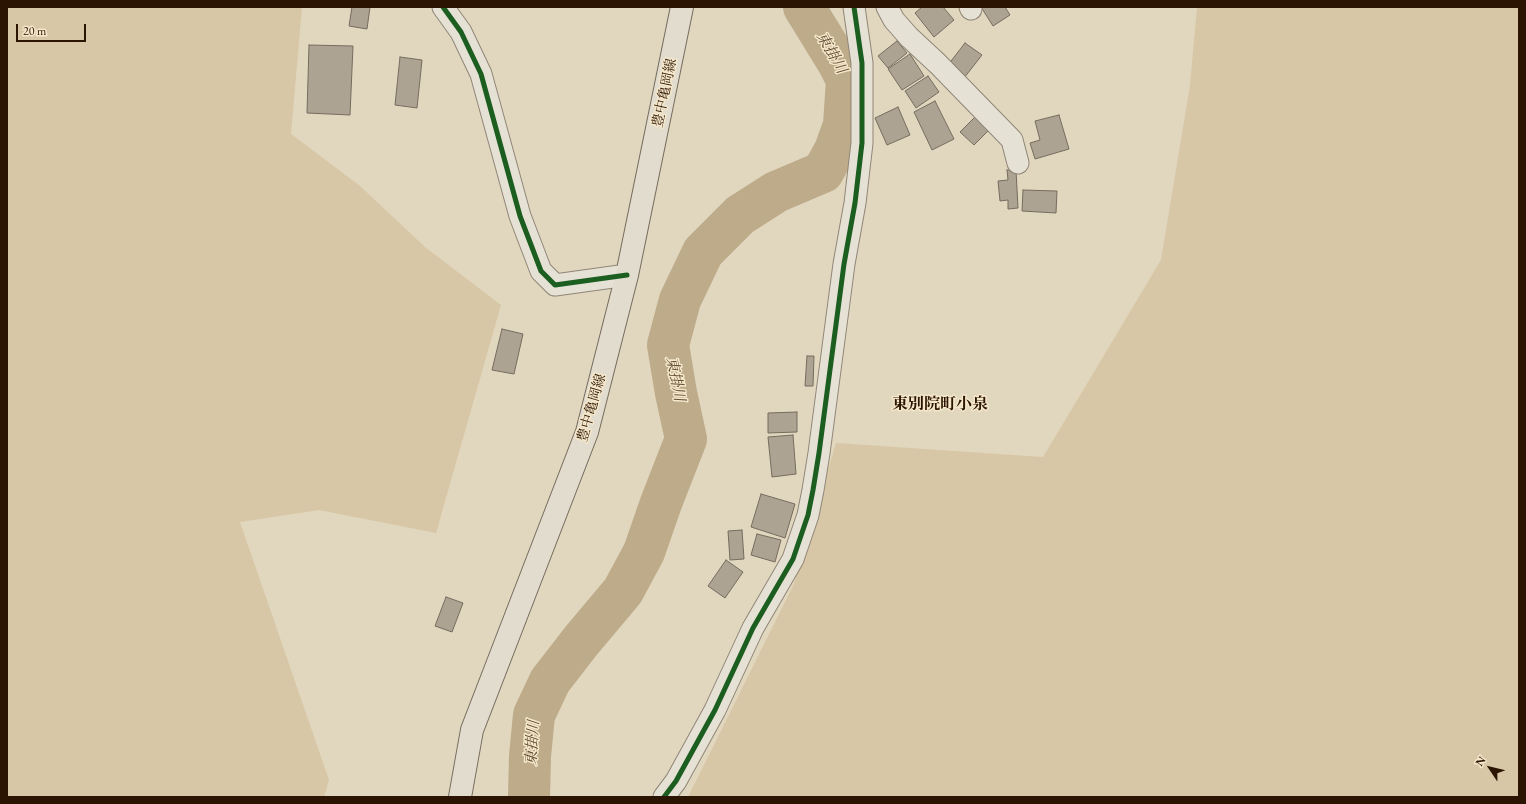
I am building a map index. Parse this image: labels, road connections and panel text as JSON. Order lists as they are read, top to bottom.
{
  "streets": {
    "main road": ["豊中亀岡線"]
  },
  "districts": ["東別院町小泉"],
  "water": ["東掛川"],
  "scale_bar": "20 m",
  "north": "top left"
}
